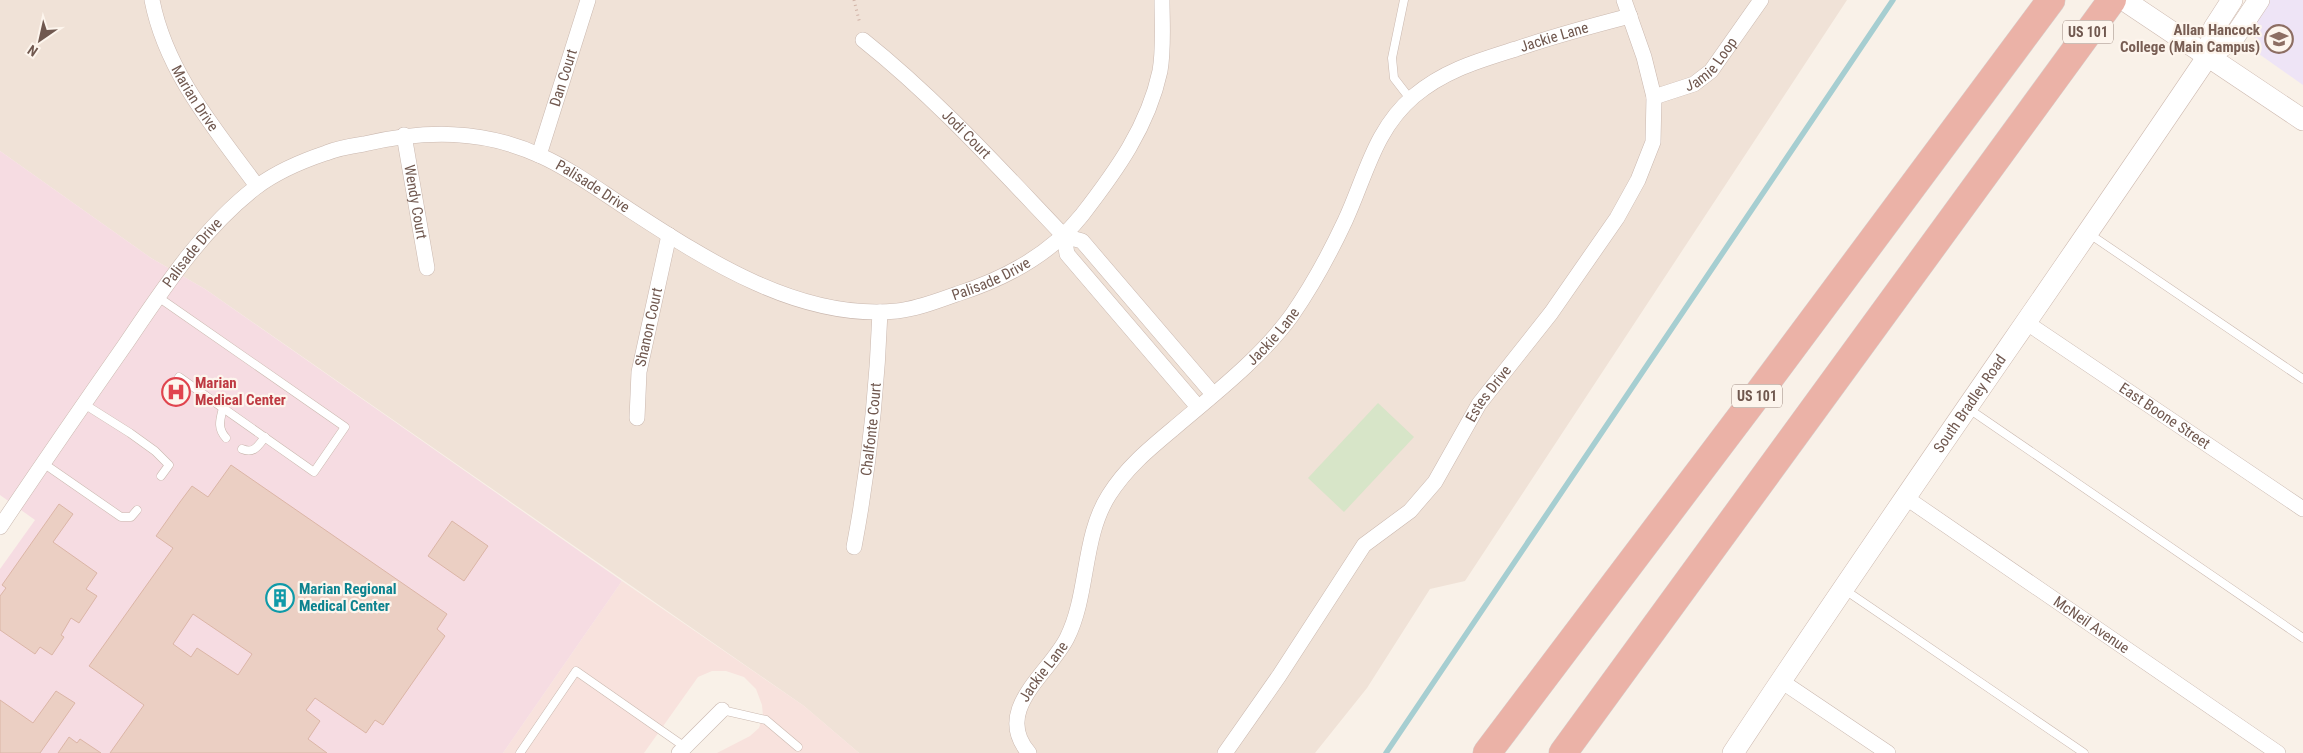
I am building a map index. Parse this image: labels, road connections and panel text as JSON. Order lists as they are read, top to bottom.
{
  "streets": {
    "highway": ["US 101"],
    "street": [
      "Jackie Lane",
      "Jamie Loop",
      "Dan Court",
      "Marian Drive",
      "Jodi Court",
      "Palisade Drive",
      "Wendy Court",
      "Shanon Court",
      "Estes Drive",
      "South Bradley Road",
      "East Boone Street",
      "Chalfonte Court",
      "McNeil Avenue"
    ]
  },
  "crossings": [
    ["Jackie Lane", "Jodi Court"],
    ["Jackie Lane", "Estes Drive"],
    ["Jamie Loop", "Estes Drive"],
    ["Dan Court", "Palisade Drive"],
    ["Marian Drive", "Palisade Drive"],
    ["Jodi Court", "Palisade Drive"],
    ["Palisade Drive", "Wendy Court"],
    ["Palisade Drive", "Shanon Court"],
    ["Palisade Drive", "Chalfonte Court"],
    ["South Bradley Road", "East Boone Street"],
    ["South Bradley Road", "McNeil Avenue"]
  ],
  "places": {
    "school or university": ["Allan Hancock College (Main Campus)"],
    "hospital": ["Marian Medical Center"],
    "building": ["Marian Regional Medical Center"]
  },
  "north": "bottom left"
}
